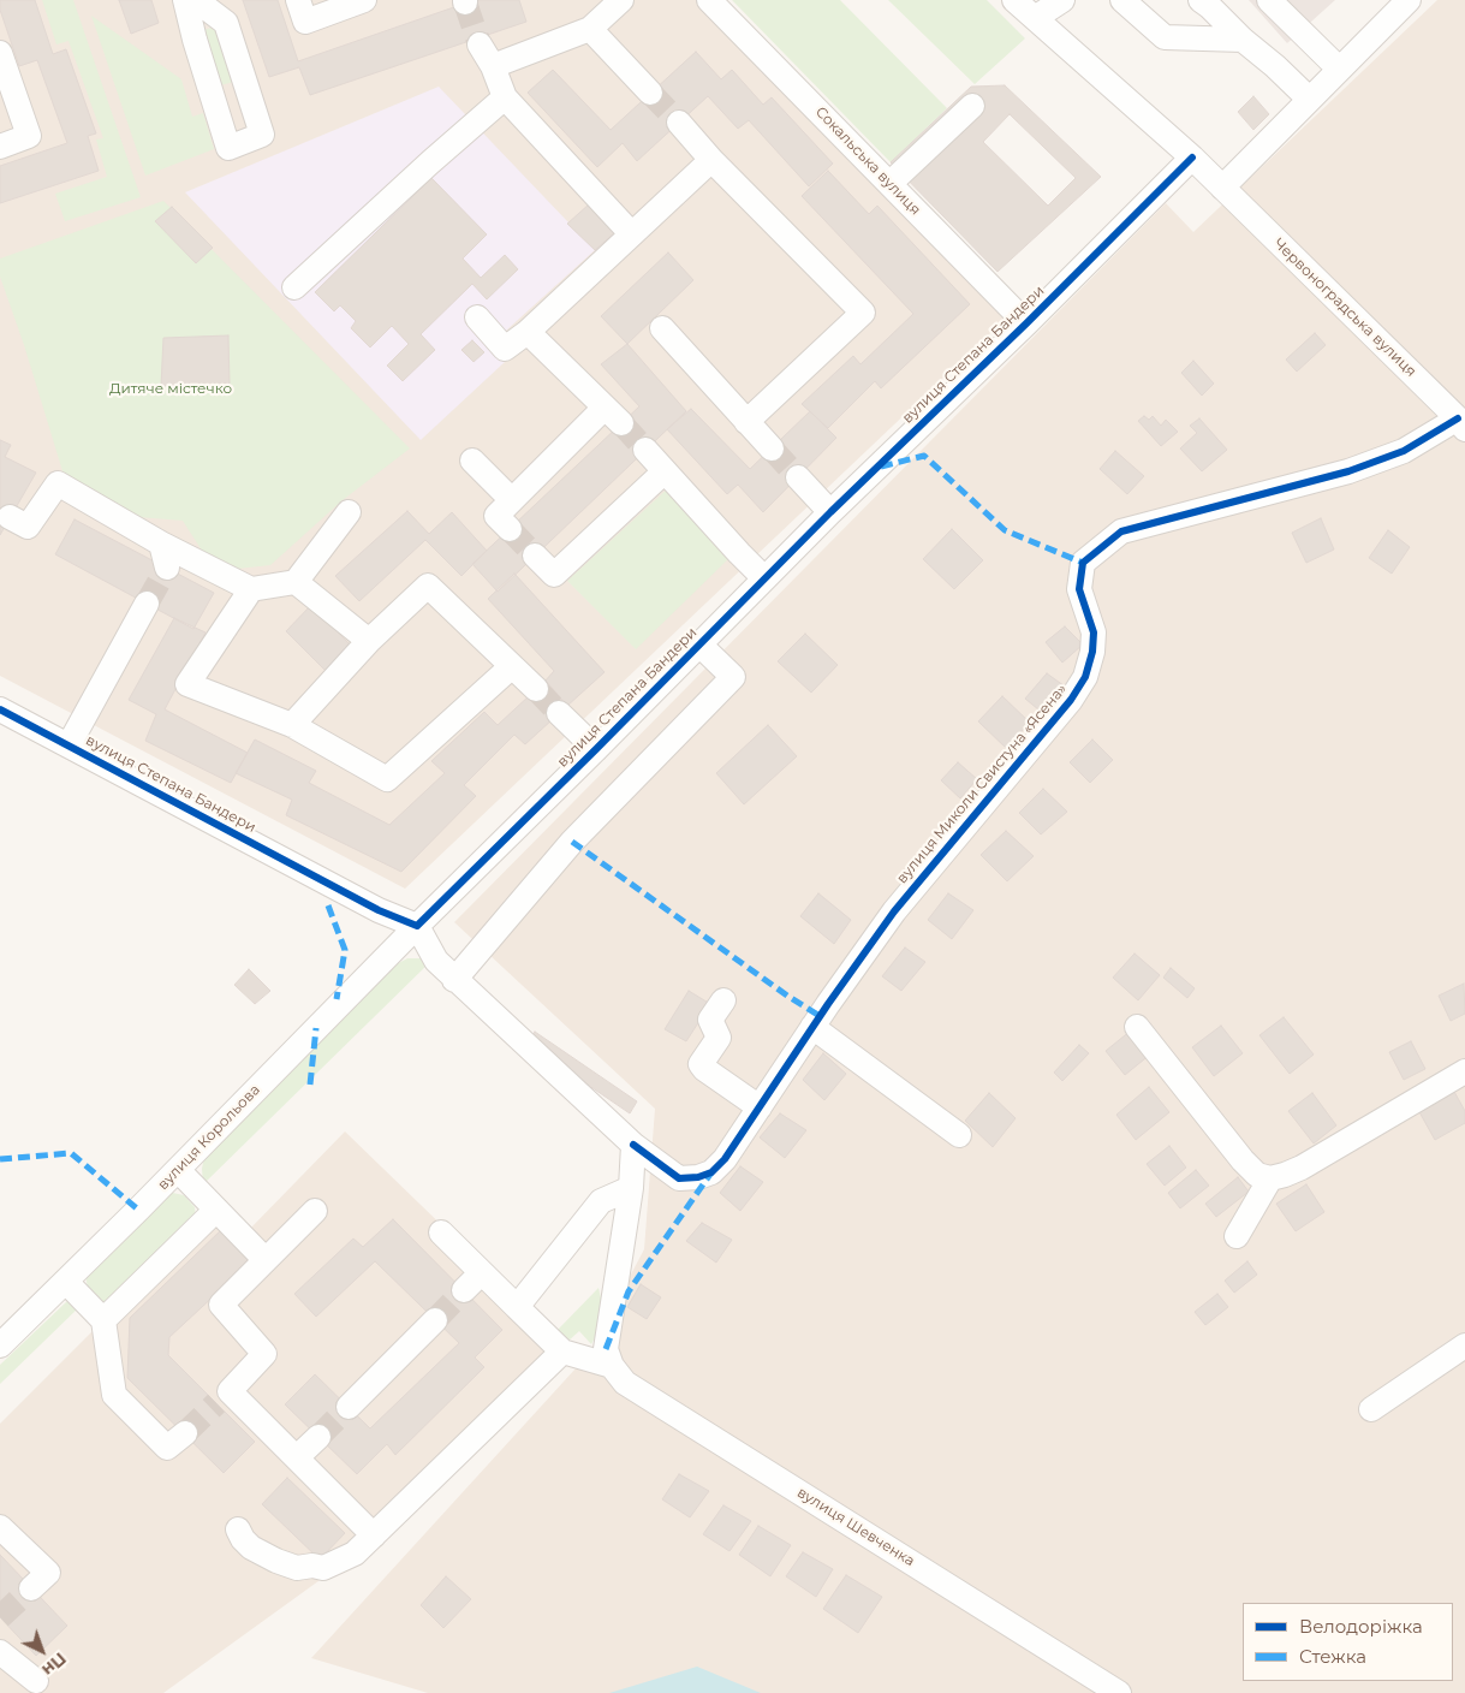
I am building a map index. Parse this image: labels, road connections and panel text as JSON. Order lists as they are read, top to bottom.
{
  "streets": {
    "street": [
      "Сокальська вулиця",
      "Червоноградська вулиця",
      "вулиця Степана Бандери",
      "вулиця Миколи Свистуна «Ясена»",
      "вулиця Корольова",
      "вулиця Шевченка"
    ]
  },
  "crossings": [
    ["Сокальська вулиця", "вулиця Степана Бандери"],
    ["Червоноградська вулиця", "вулиця Степана Бандери"],
    ["Червоноградська вулиця", "вулиця Миколи Свистуна «Ясена»"],
    ["вулиця Степана Бандери", "вулиця Миколи Свистуна «Ясена»"],
    ["вулиця Степана Бандери", "вулиця Корольова"],
    ["вулиця Миколи Свистуна «Ясена»", "вулиця Корольова"]
  ],
  "parks": ["Дитяче містечко"],
  "legend": ["Велодоріжка", "Стежка"],
  "north": "bottom right"
}
